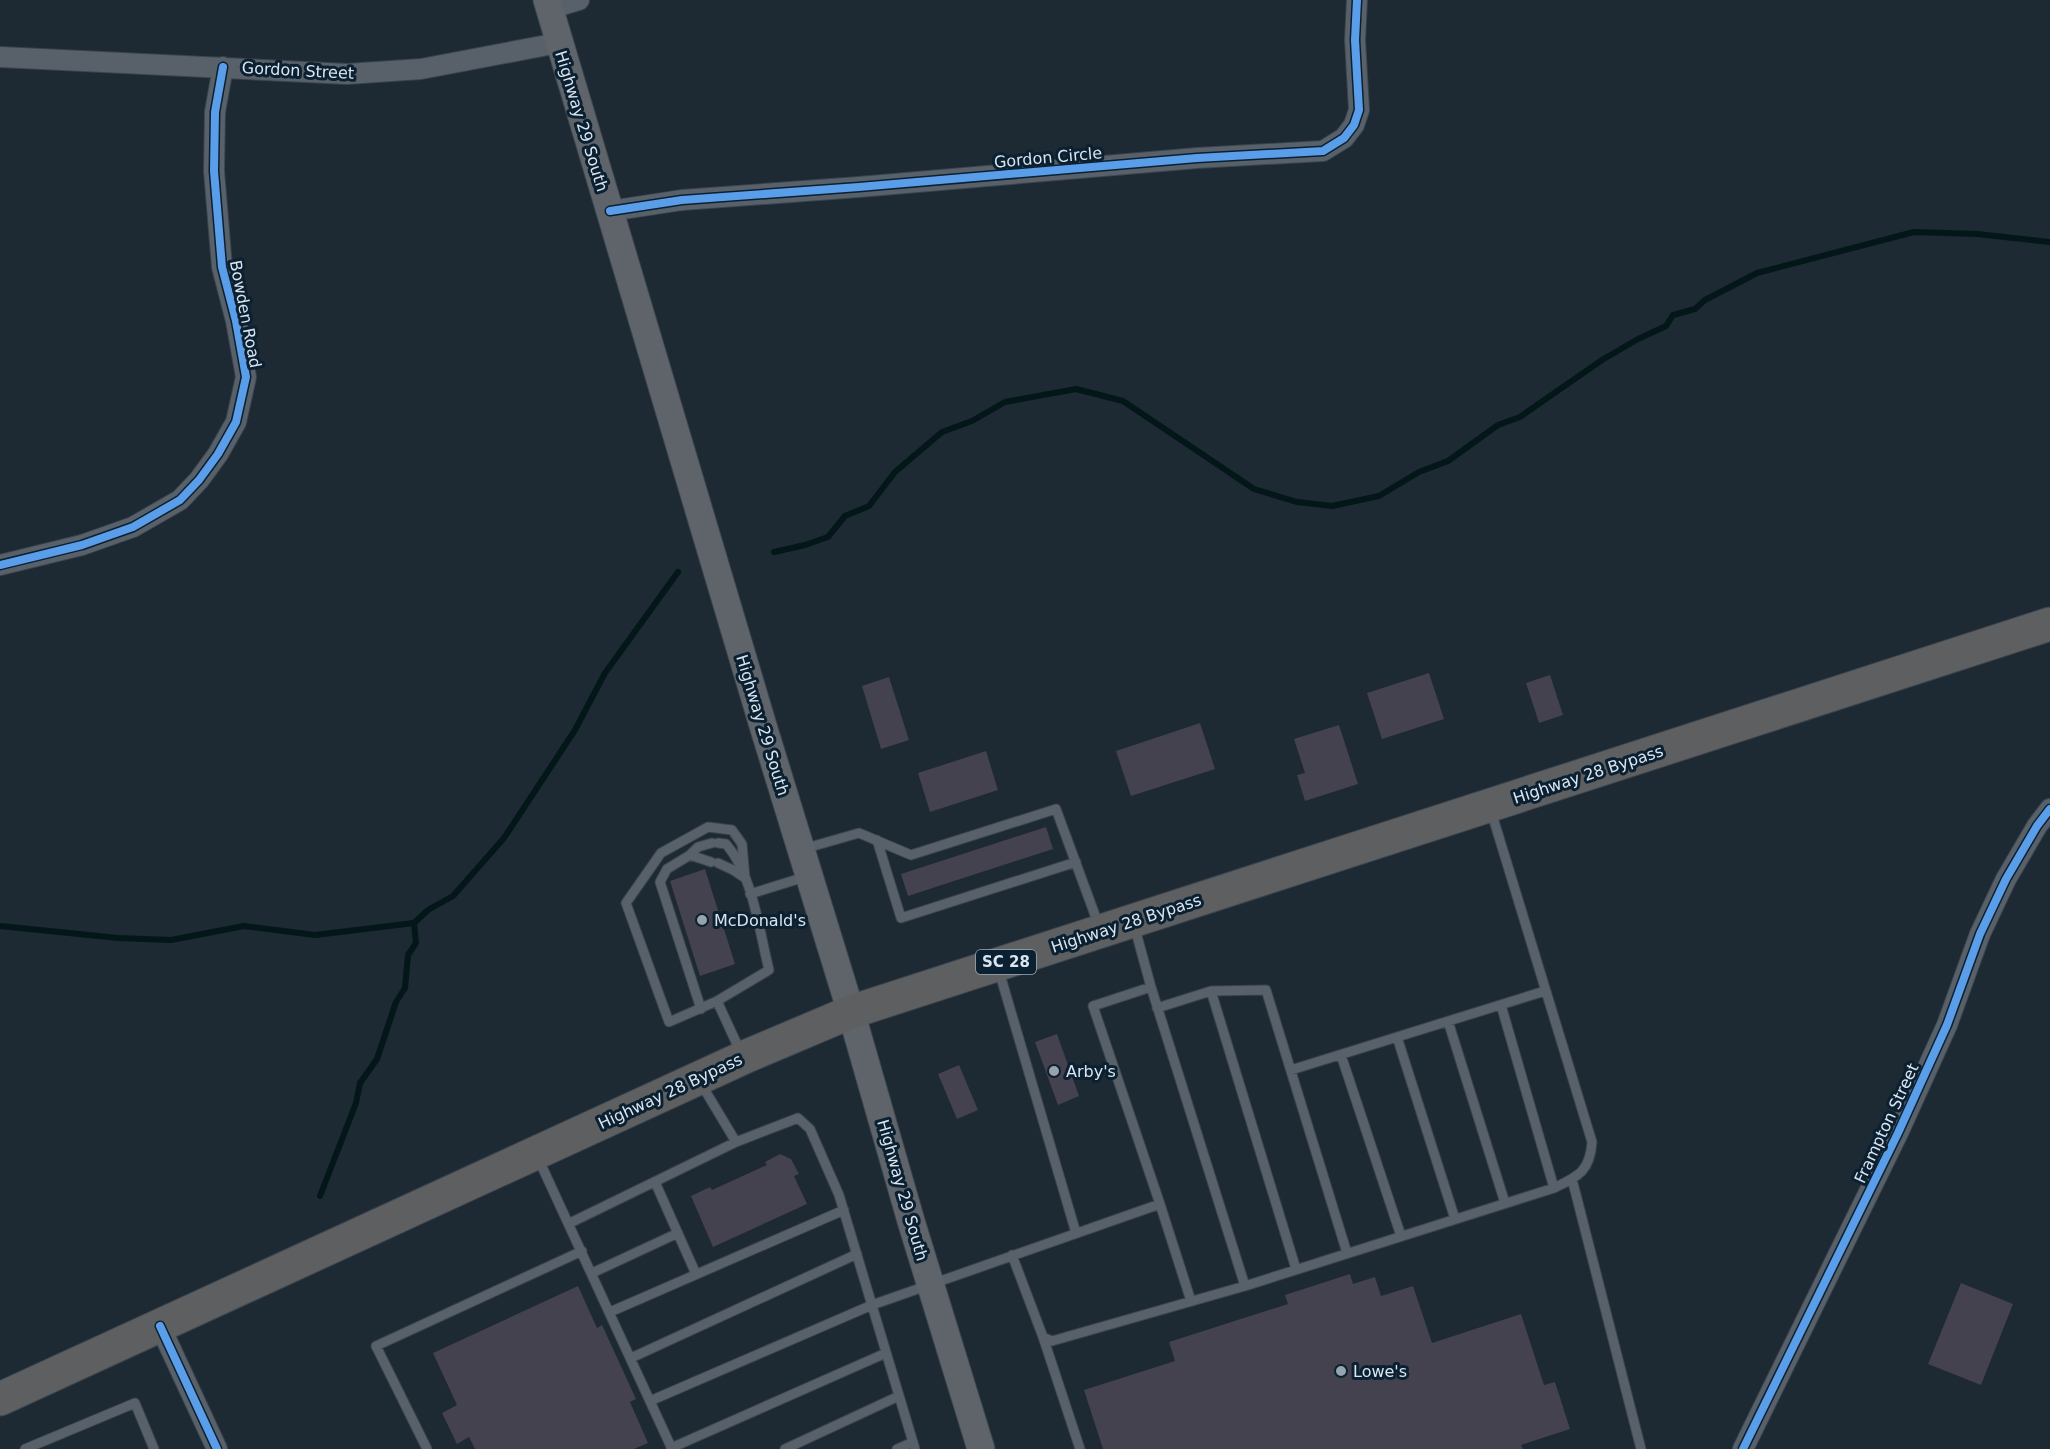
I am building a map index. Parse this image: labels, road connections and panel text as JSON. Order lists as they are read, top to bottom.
{
  "streets": {
    "highway": ["Highway 28 Bypass", "SC 28"],
    "main road": ["Highway 29 South"],
    "street": [
      "Gordon Street",
      "Gordon Circle",
      "Bowden Road",
      "Frampton Street"
    ]
  },
  "crossings": [
    ["Gordon Street", "Highway 29 South"],
    ["Gordon Street", "Bowden Road"],
    ["Highway 29 South", "Gordon Circle"],
    ["Highway 29 South", "Highway 28 Bypass"]
  ],
  "places": ["McDonald's", "Arby's", "Lowe's"]
}
